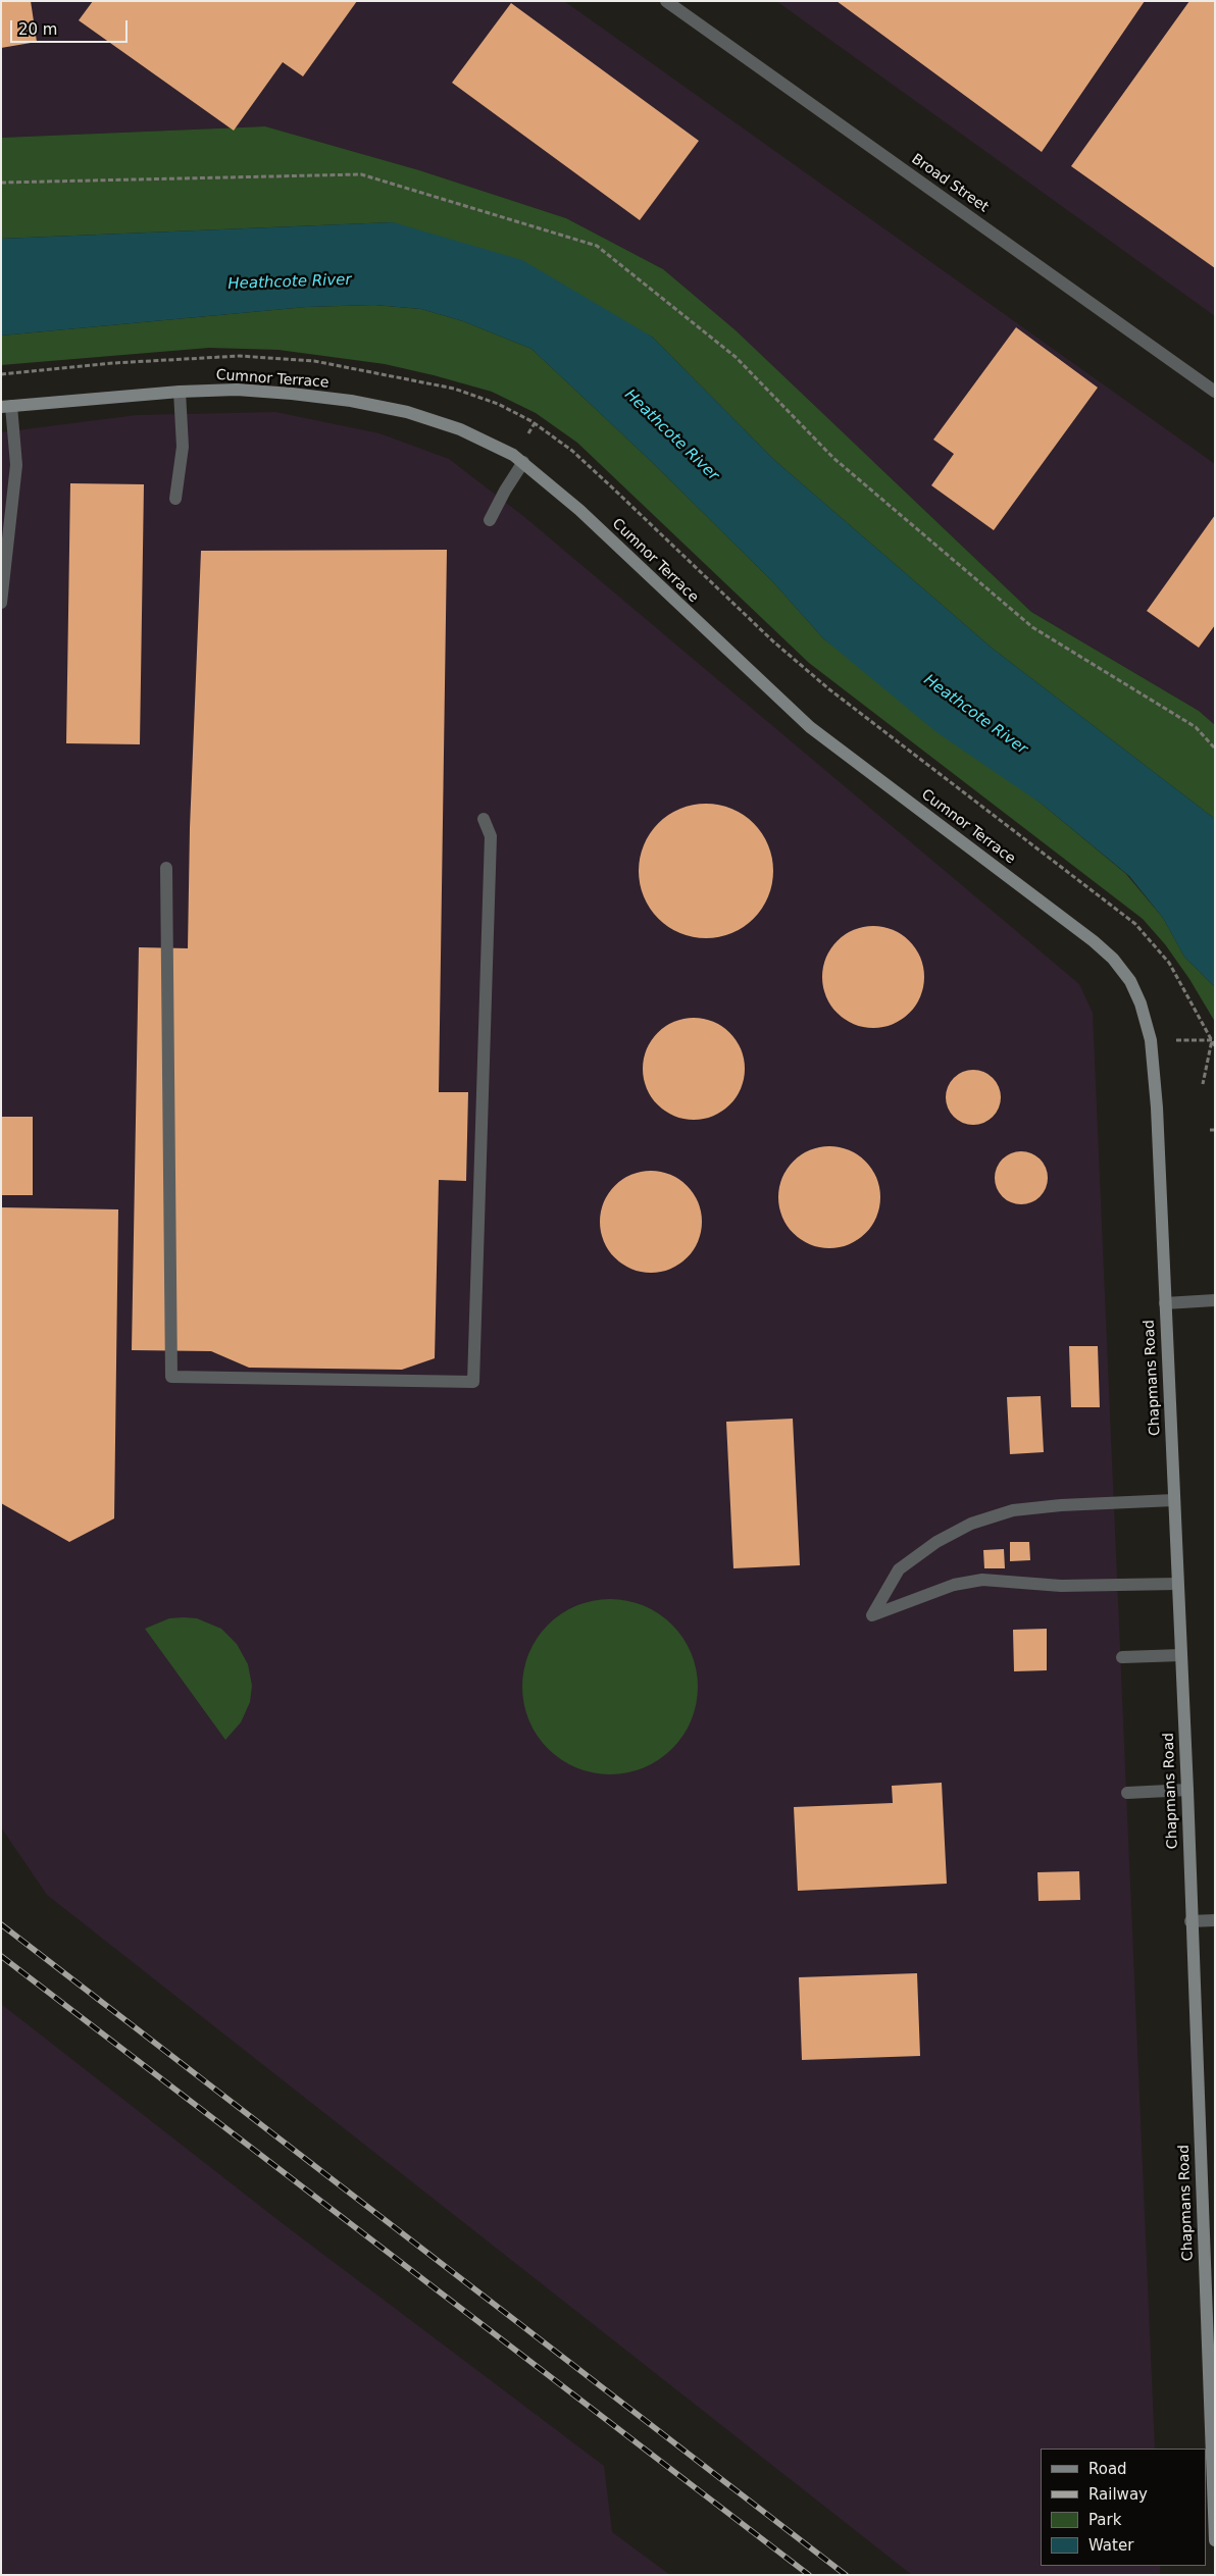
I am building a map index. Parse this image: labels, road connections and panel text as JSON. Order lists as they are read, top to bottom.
{
  "streets": {
    "street": ["Broad Street", "Cumnor Terrace", "Chapmans Road"]
  },
  "crossings": [
    ["Cumnor Terrace", "Chapmans Road"]
  ],
  "water": ["Heathcote River"],
  "legend": [
    "Road",
    "Railway",
    "Park",
    "Water"
  ],
  "scale_bar": "20 m"
}
